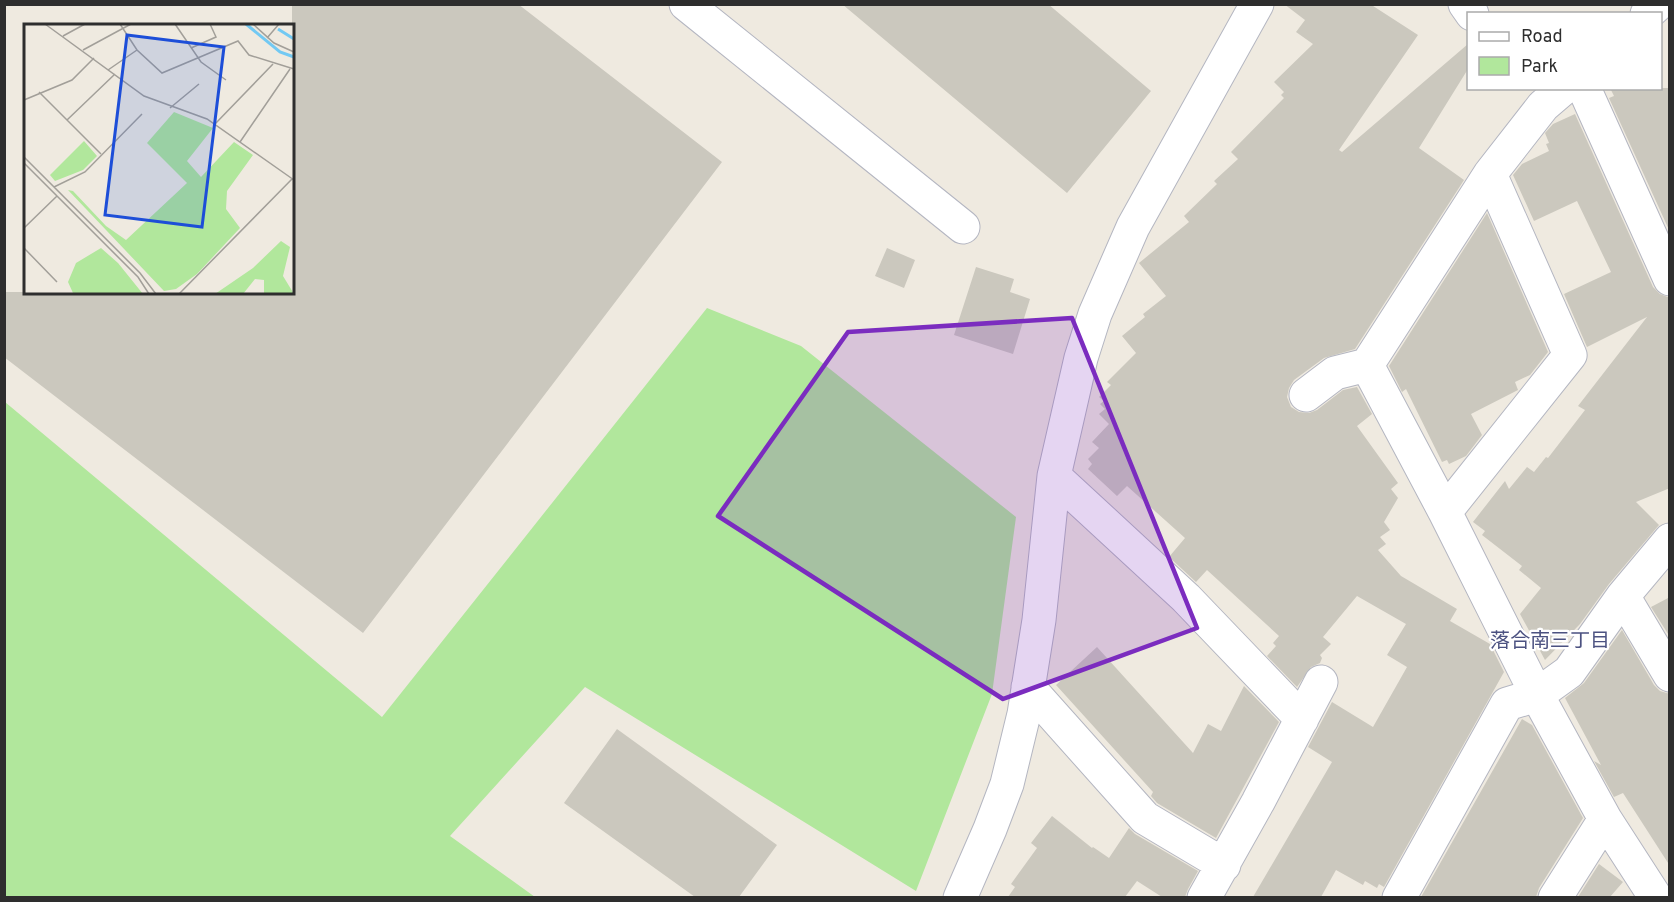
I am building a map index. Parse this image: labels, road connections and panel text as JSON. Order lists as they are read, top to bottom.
{
  "districts": ["落合南三丁目"],
  "legend": ["Road", "Park"]
}
